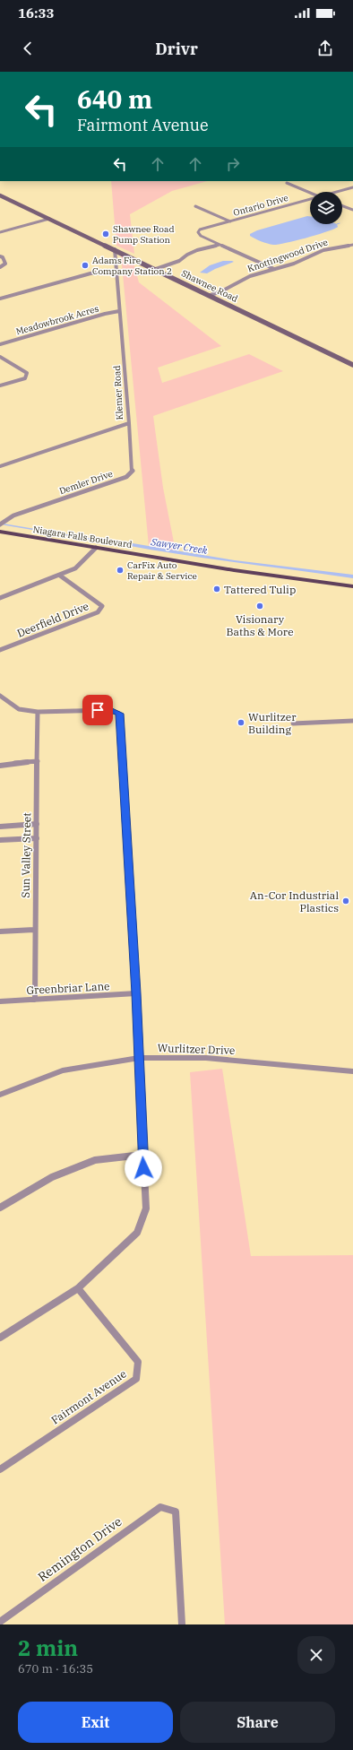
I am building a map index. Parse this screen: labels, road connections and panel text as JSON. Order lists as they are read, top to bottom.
{
  "streets": {
    "main road": ["Shawnee Road", "Niagara Falls Boulevard"],
    "street": [
      "Ontario Drive",
      "Knottingwood Drive",
      "Meadowbrook Acres",
      "Klemer Road",
      "Demler Drive",
      "Deerfield Drive",
      "Sun Valley Street",
      "Greenbriar Lane",
      "Wurlitzer Drive",
      "Fairmont Avenue",
      "Remington Drive"
    ]
  },
  "crossings": [
    ["Knottingwood Drive", "Shawnee Road"],
    ["Shawnee Road", "Klemer Road"],
    ["Meadowbrook Acres", "Klemer Road"],
    ["Klemer Road", "Demler Drive"],
    ["Sun Valley Street", "Greenbriar Lane"]
  ],
  "water": ["Sawyer Creek"],
  "places": [
    "Shawnee Road Pump Station",
    "Adams Fire Company Station 2",
    "CarFix Auto Repair & Service",
    "Tattered Tulip",
    "Visionary Baths & More",
    "Wurlitzer Building",
    "An-Cor Industrial Plastics"
  ],
  "page": {
    "status": "16:33",
    "header": "Drivr",
    "turn": ["640 m", "Fairmont Avenue"],
    "heading": ["2 min", "670 m · 16:35"],
    "buttons": ["Exit", "Share"]
  }
}
